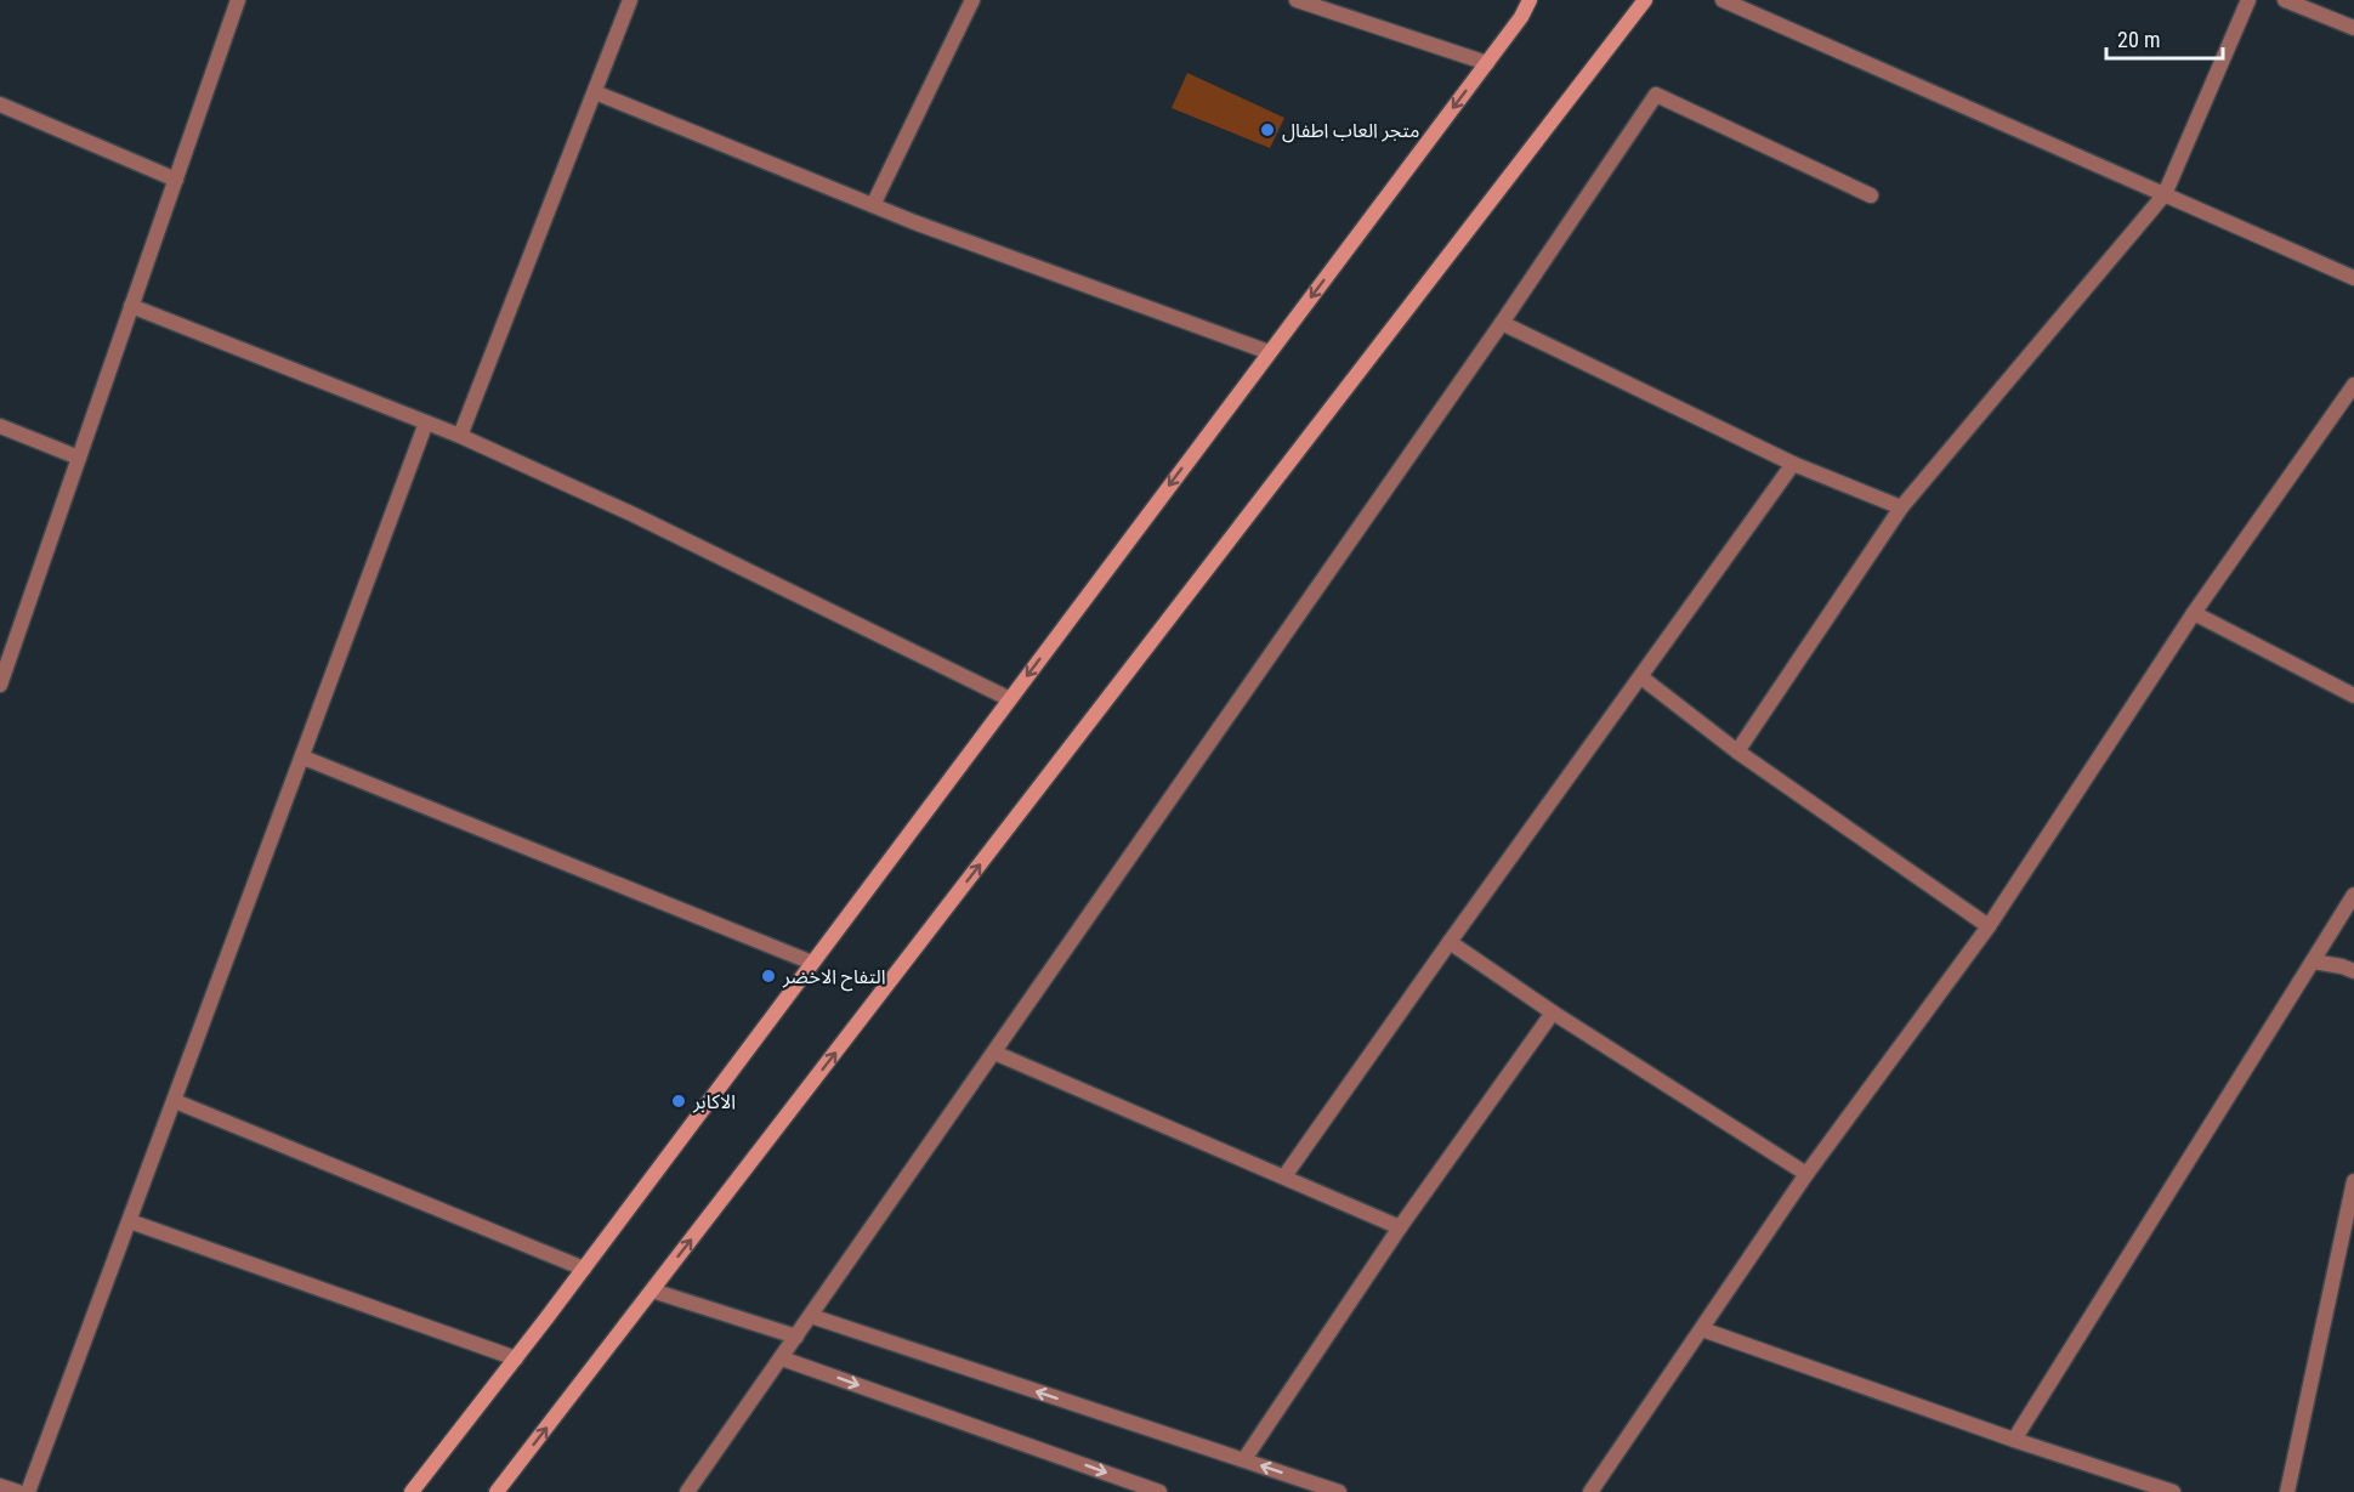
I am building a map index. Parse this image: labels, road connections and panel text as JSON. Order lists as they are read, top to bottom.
{
  "places": ["متجر العاب اطفال", "التفاح الاخضر", "الاكابر"],
  "scale_bar": "20 m"
}
